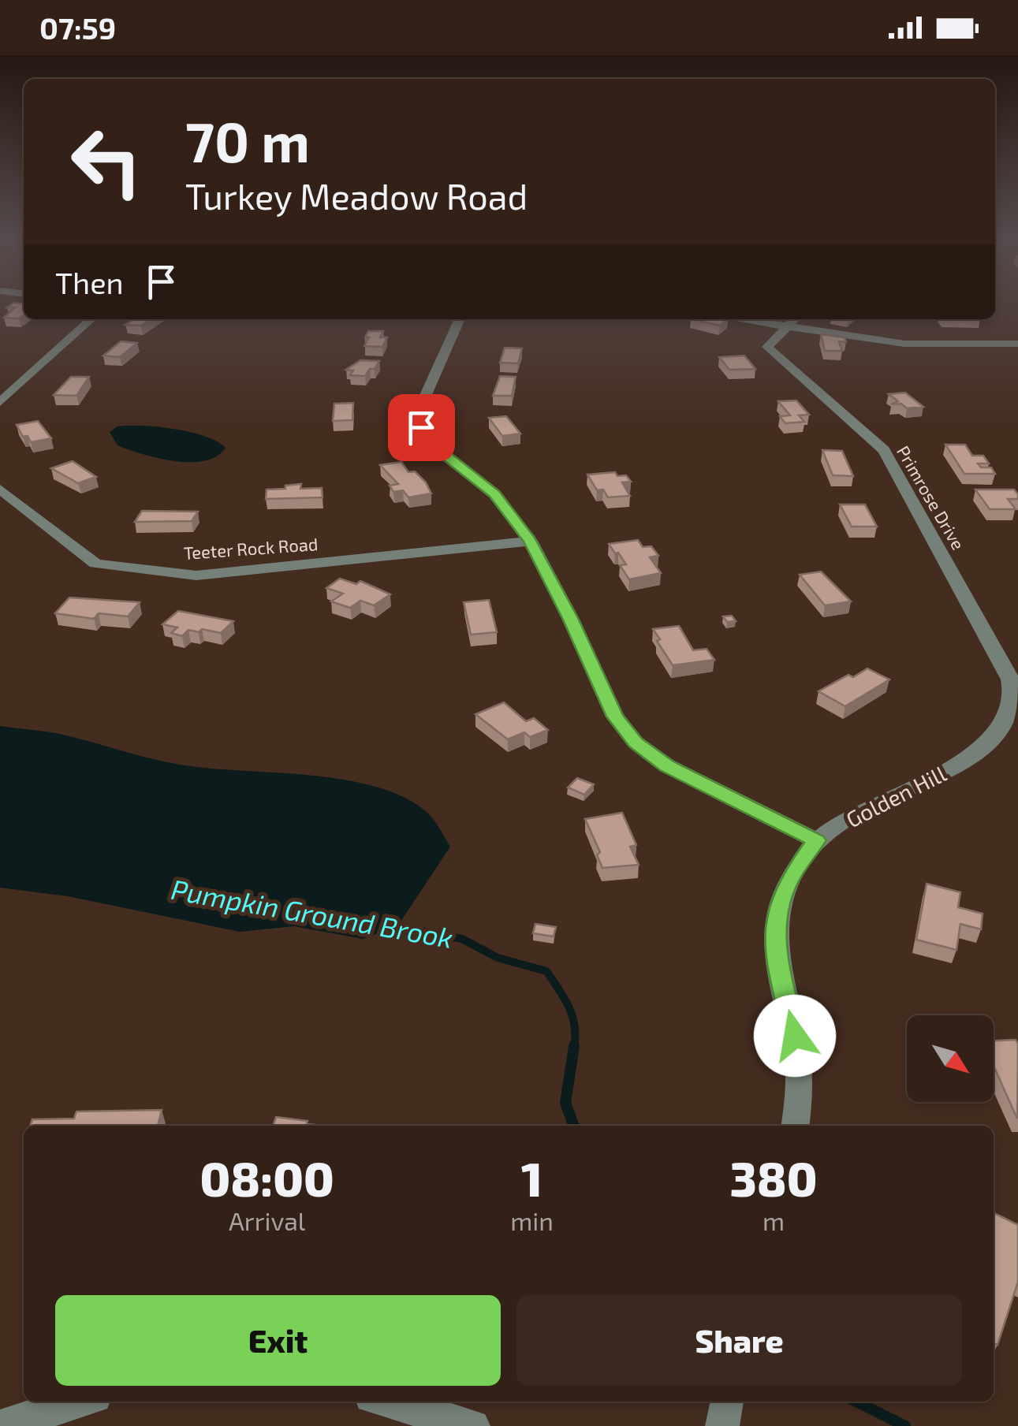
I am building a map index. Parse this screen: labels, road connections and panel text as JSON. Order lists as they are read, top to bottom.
{
  "streets": {
    "street": ["Primrose Drive", "Teeter Rock Road", "Golden Hill"]
  },
  "crossings": [
    ["Primrose Drive", "Golden Hill"]
  ],
  "water": ["Pumpkin Ground Brook"],
  "north": "bottom right",
  "page": {
    "status": "07:59",
    "turn": ["70 m", "Turkey Meadow Road"],
    "then": "Then",
    "eta": [
      "08:00",
      "Arrival",
      "1",
      "min",
      "380",
      "m"
    ],
    "buttons": ["Exit", "Share"]
  }
}
